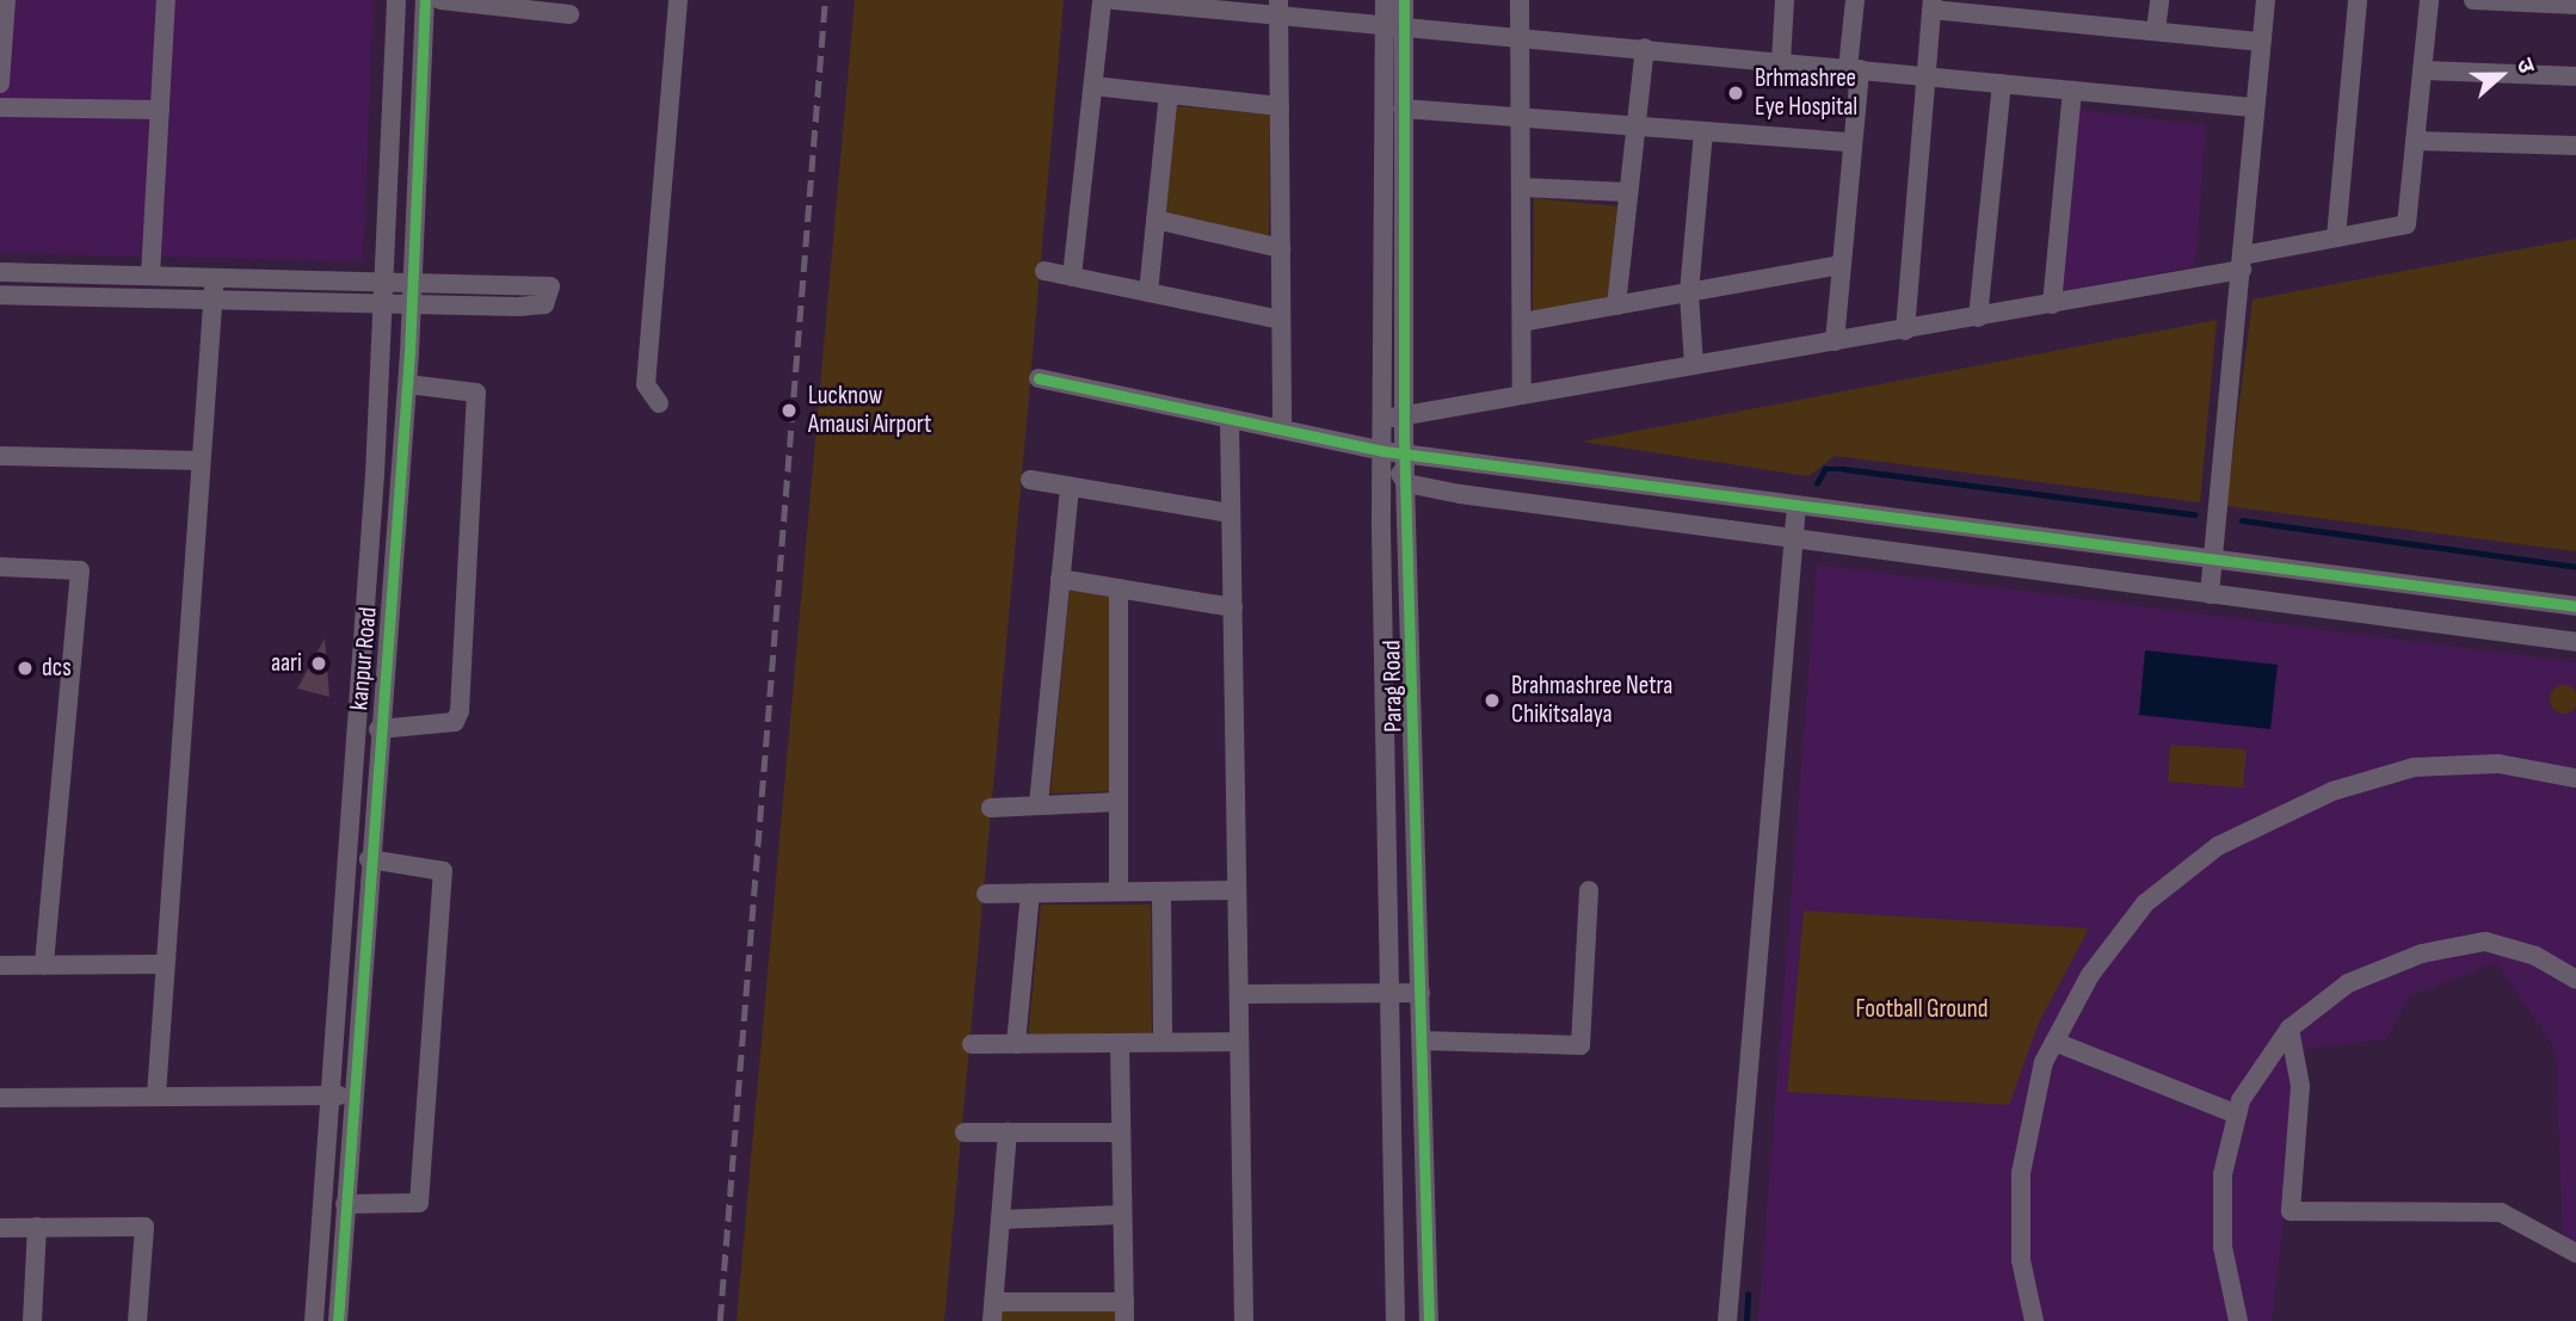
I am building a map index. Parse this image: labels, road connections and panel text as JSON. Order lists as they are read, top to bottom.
{
  "streets": {
    "street": ["kanpur Road", "Parag Road"]
  },
  "parks": ["Football Ground"],
  "places": [
    "Brhmashree Eye Hospital",
    "Lucknow Amausi Airport",
    "aari",
    "dcs",
    "Brahmashree Netra Chikitsalaya"
  ],
  "north": "right"
}
